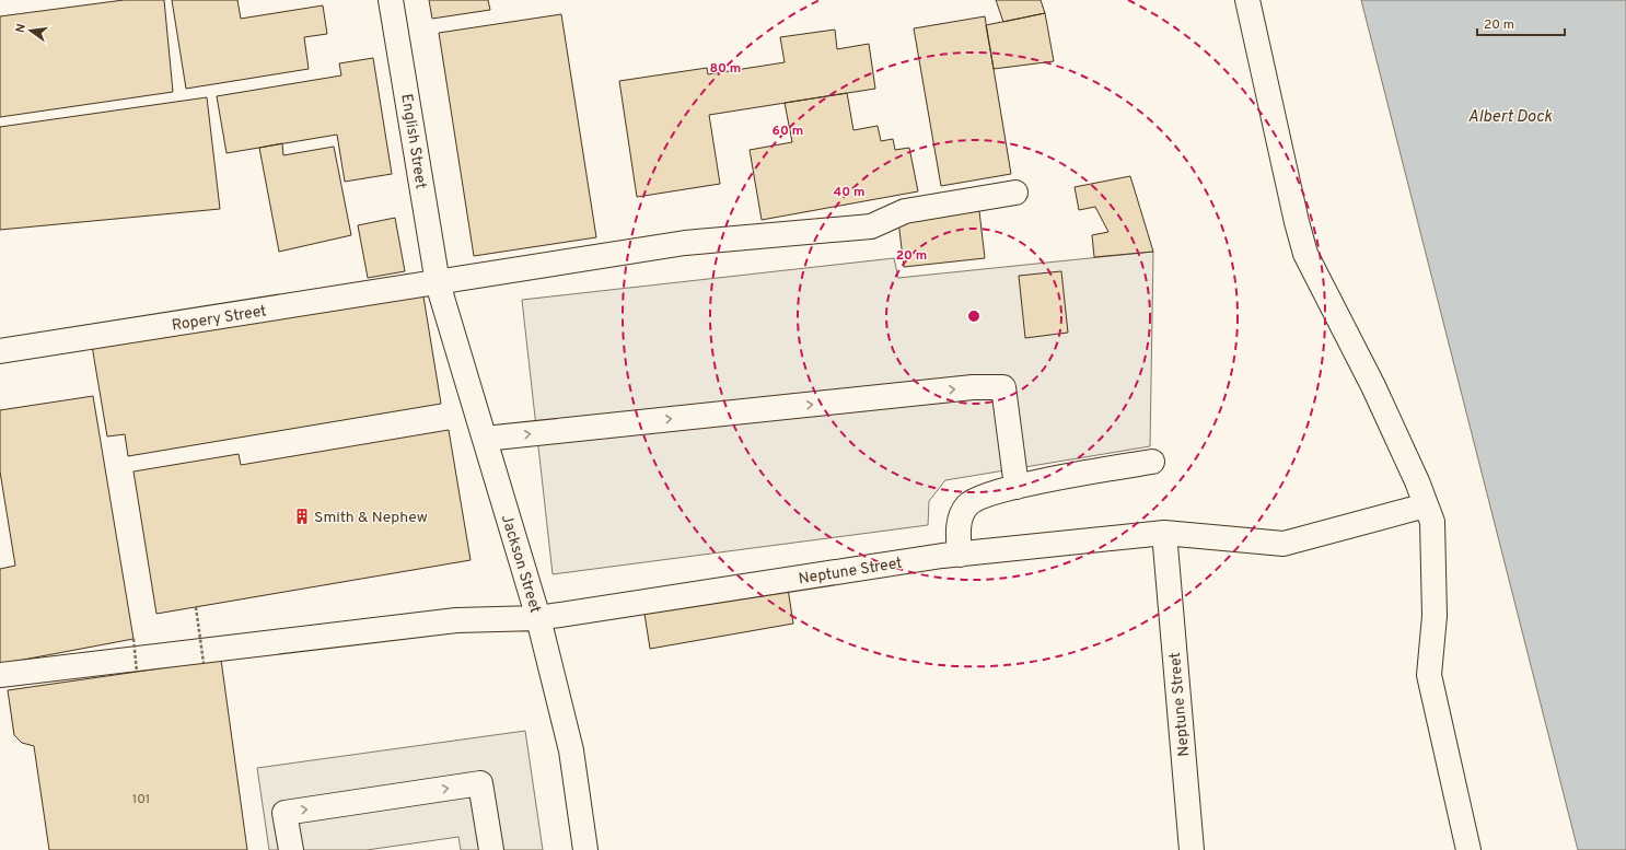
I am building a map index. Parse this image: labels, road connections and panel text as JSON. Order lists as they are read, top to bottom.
{
  "streets": {
    "street": [
      "English Street",
      "Ropery Street",
      "Jackson Street",
      "Neptune Street"
    ]
  },
  "crossings": [
    ["English Street", "Ropery Street"],
    ["English Street", "Jackson Street"],
    ["Ropery Street", "Jackson Street"],
    ["Jackson Street", "Neptune Street"]
  ],
  "water": ["Albert Dock"],
  "places": {
    "building": ["Smith & Nephew"]
  },
  "house_numbers": ["101"],
  "scale_bar": "20 m",
  "north": "left",
  "rings": [
    "80 m",
    "60 m",
    "40 m",
    "20 m"
  ]
}
